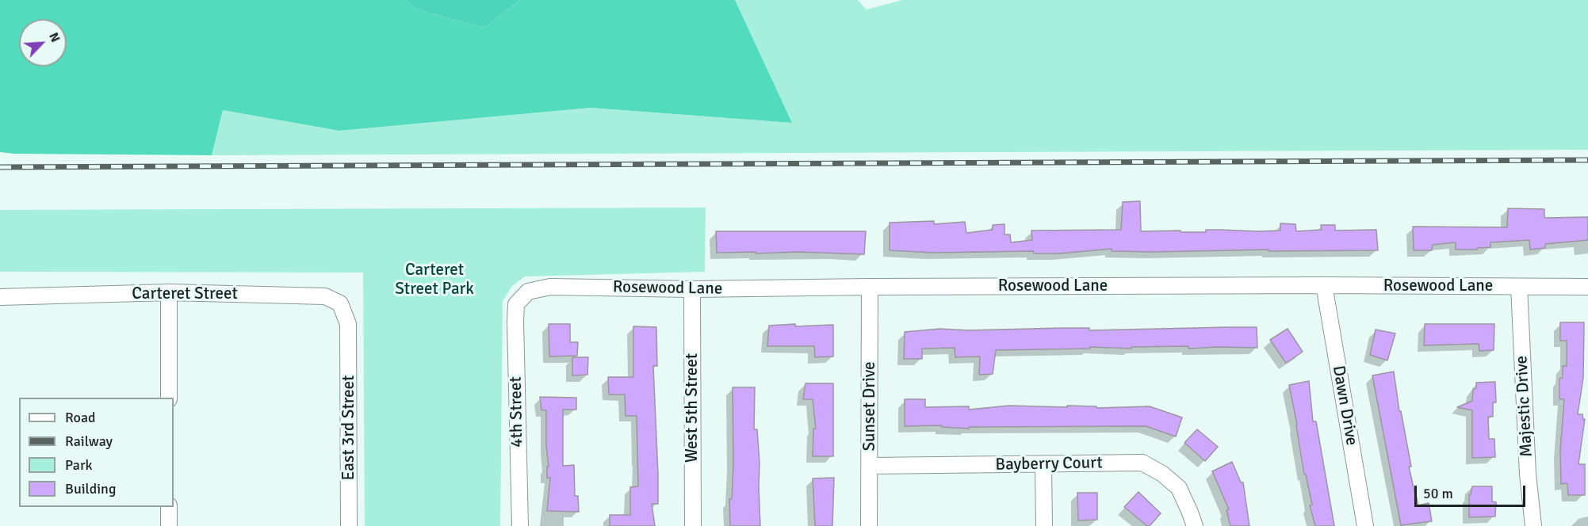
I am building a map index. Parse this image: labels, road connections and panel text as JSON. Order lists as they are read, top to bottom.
{
  "streets": {
    "street": [
      "Rosewood Lane",
      "Carteret Street",
      "Dawn Drive",
      "Sunset Drive",
      "Majestic Drive",
      "West 5th Street",
      "4th Street",
      "East 3rd Street",
      "Bayberry Court"
    ]
  },
  "crossings": [
    ["Rosewood Lane", "Dawn Drive"],
    ["Rosewood Lane", "Sunset Drive"],
    ["Rosewood Lane", "Majestic Drive"],
    ["Rosewood Lane", "West 5th Street"],
    ["Rosewood Lane", "4th Street"],
    ["Carteret Street", "East 3rd Street"],
    ["Sunset Drive", "Bayberry Court"]
  ],
  "parks": ["Carteret Street Park"],
  "legend": [
    "Road",
    "Railway",
    "Park",
    "Building"
  ],
  "scale_bar": "50 m",
  "north": "top right"
}
